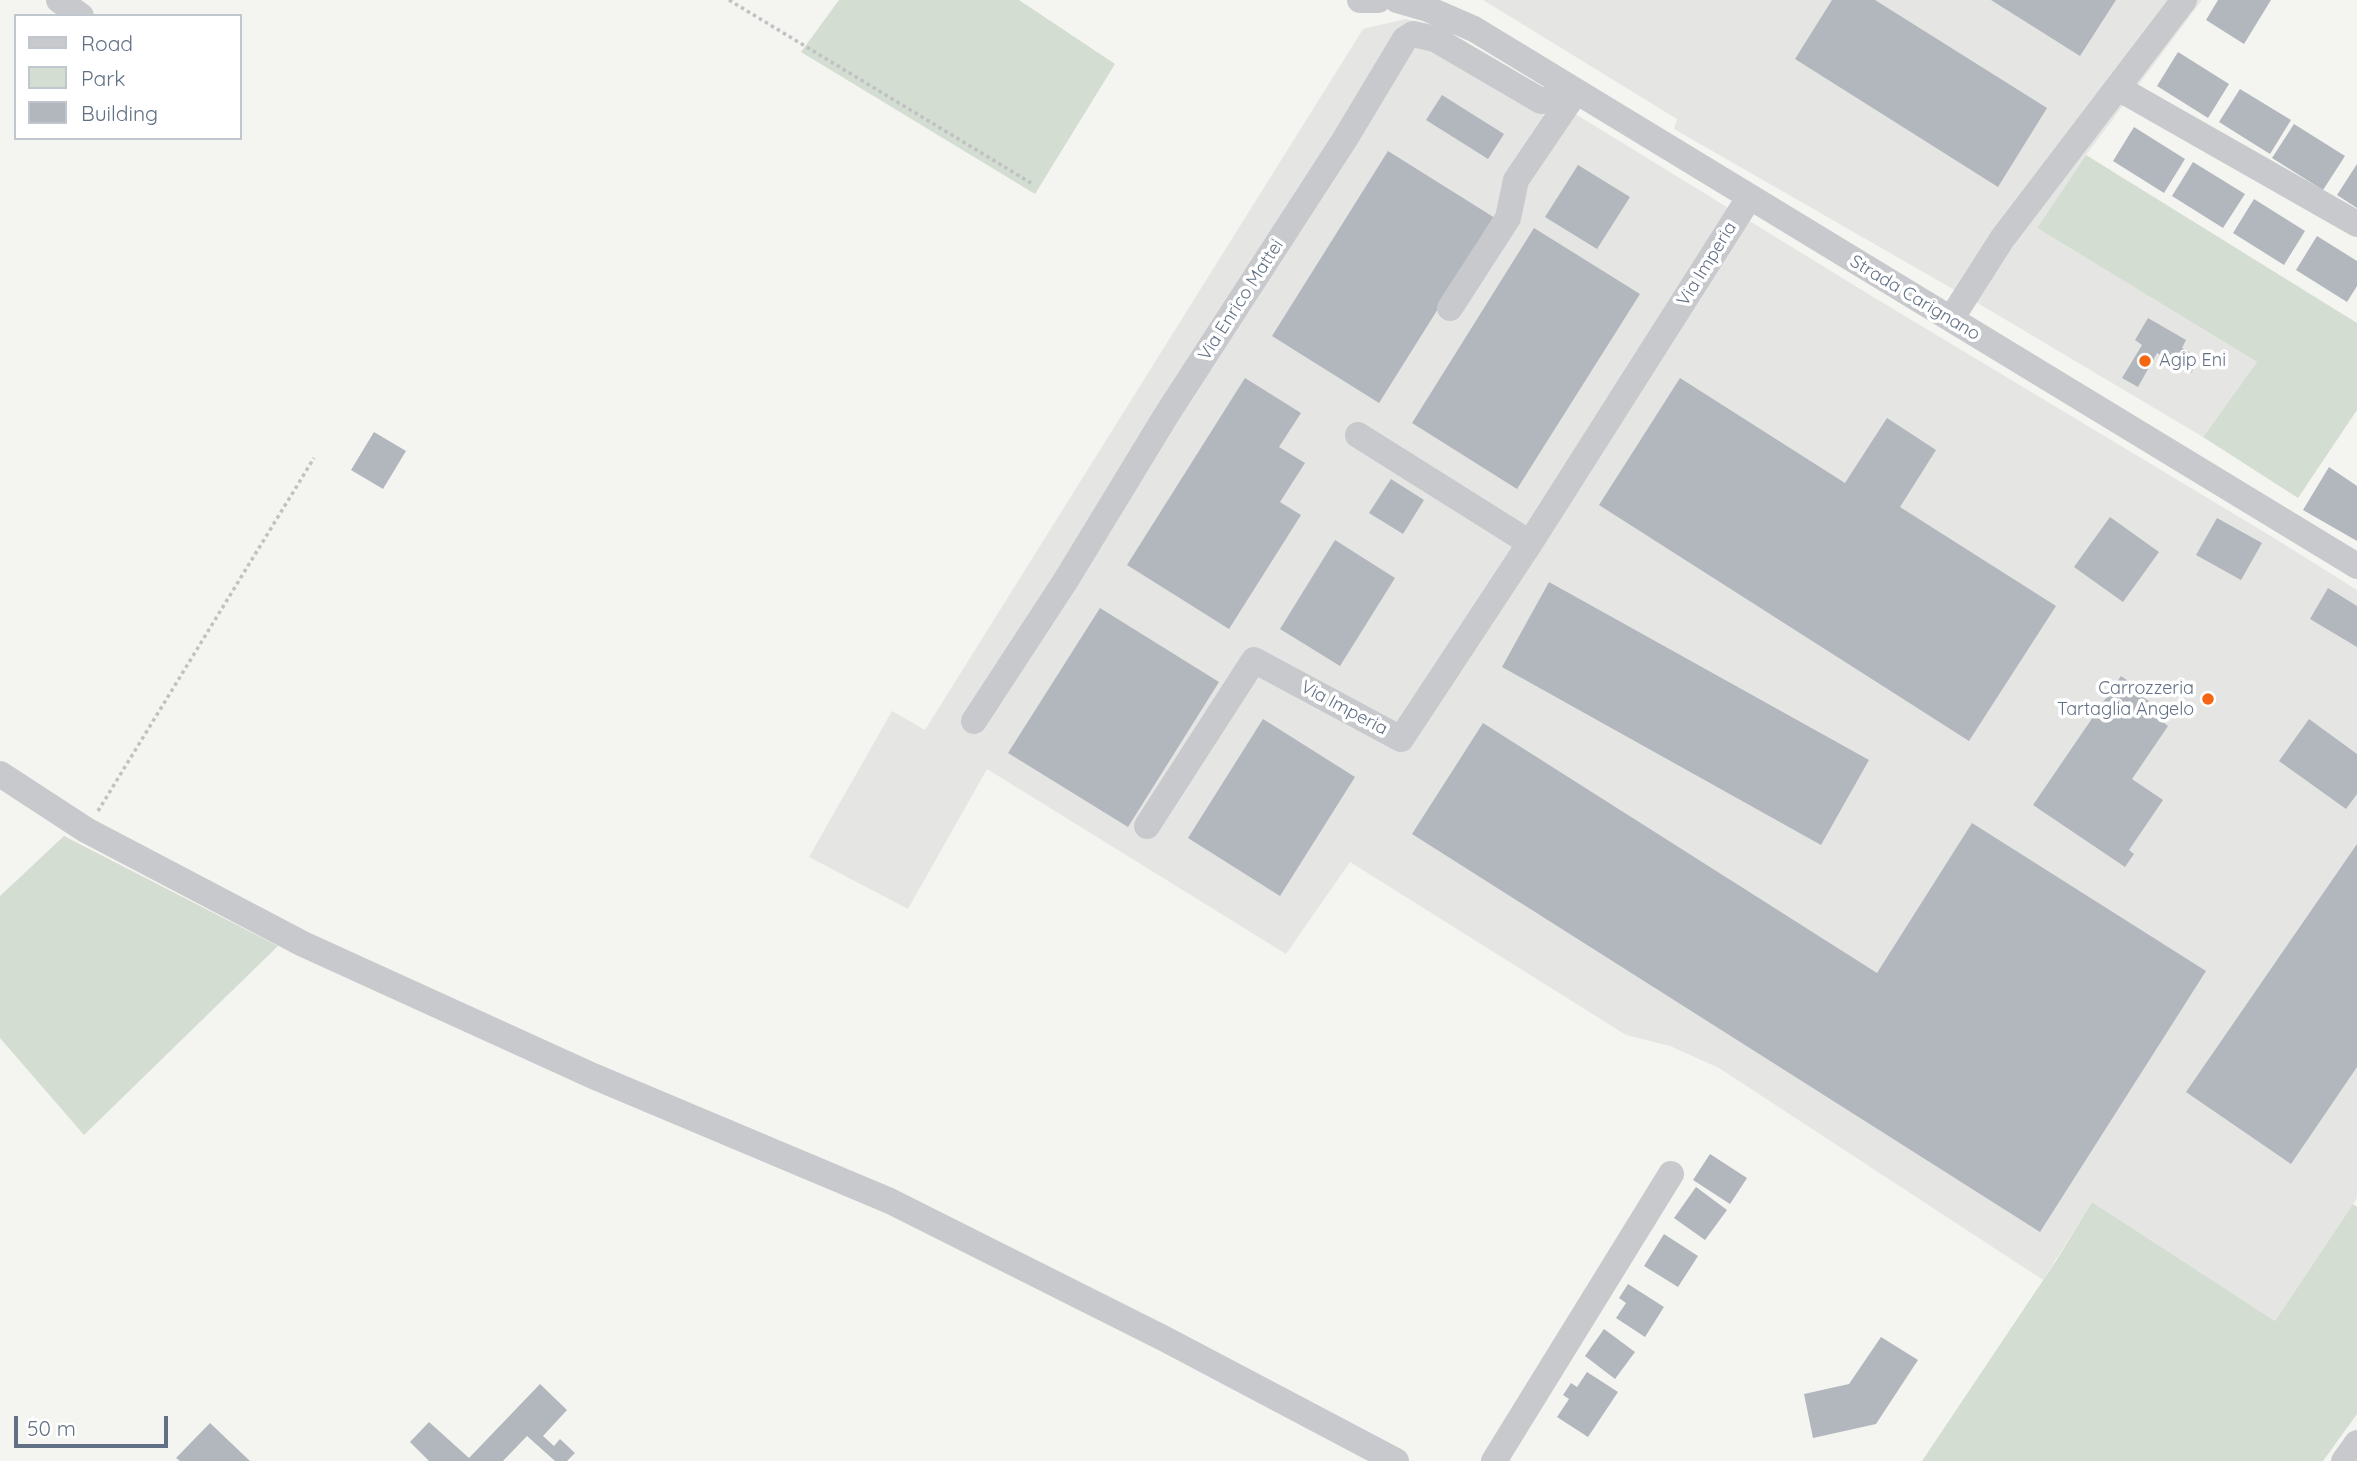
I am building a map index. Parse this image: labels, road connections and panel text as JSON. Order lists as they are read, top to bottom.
{
  "streets": {
    "street": ["Via Imperia", "Strada Carignano", "Via Enrico Mattei"]
  },
  "crossings": [
    ["Via Imperia", "Strada Carignano"],
    ["Strada Carignano", "Via Enrico Mattei"]
  ],
  "places": ["Agip Eni", "Carrozzeria Tartaglia Angelo"],
  "legend": ["Road", "Park", "Building"],
  "scale_bar": "50 m"
}
